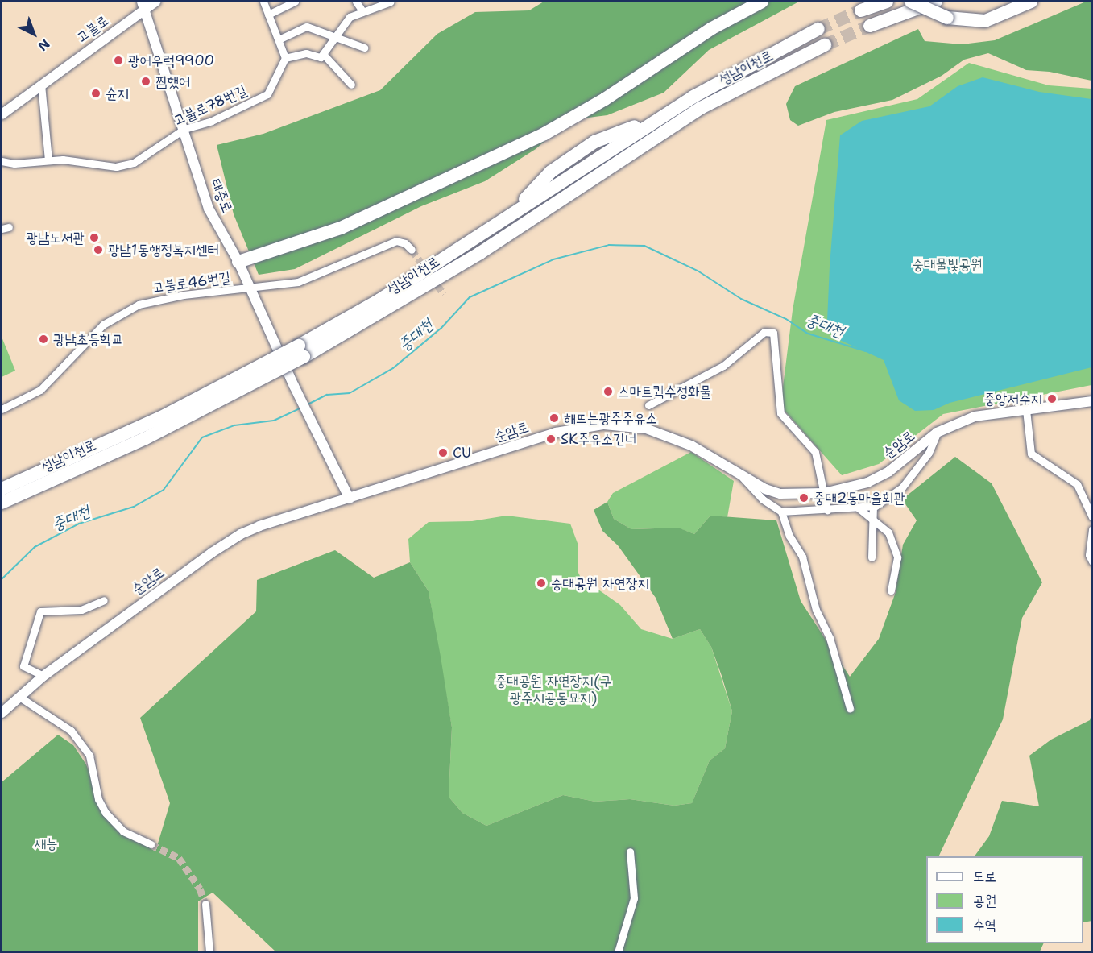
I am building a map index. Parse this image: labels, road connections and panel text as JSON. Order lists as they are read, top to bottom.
{
  "streets": {
    "highway": ["성남이천로"],
    "street": [
      "고불로",
      "고불로78번길",
      "태중로",
      "고불로46번길",
      "순암로"
    ]
  },
  "crossings": [
    ["고불로", "태중로"],
    ["고불로78번길", "태중로"],
    ["태중로", "고불로46번길"],
    ["태중로", "순암로"]
  ],
  "water": ["중대천"],
  "parks": ["중대물빛공원", "중대공원 자연장지(구 광주시공동묘지)", "새능"],
  "places": [
    "광어우럭9900",
    "찜했어",
    "슌지",
    "광남도서관",
    "광남1동행정복지센터",
    "광남초등학교",
    "스마트퀵수정화물",
    "중앙저수지",
    "해뜨는광주주유소",
    "SK주유소건너",
    "CU",
    "중대2통마을회관",
    "중대공원 자연장지"
  ],
  "legend": ["도로", "공원", "수역"],
  "north": "bottom right"
}
